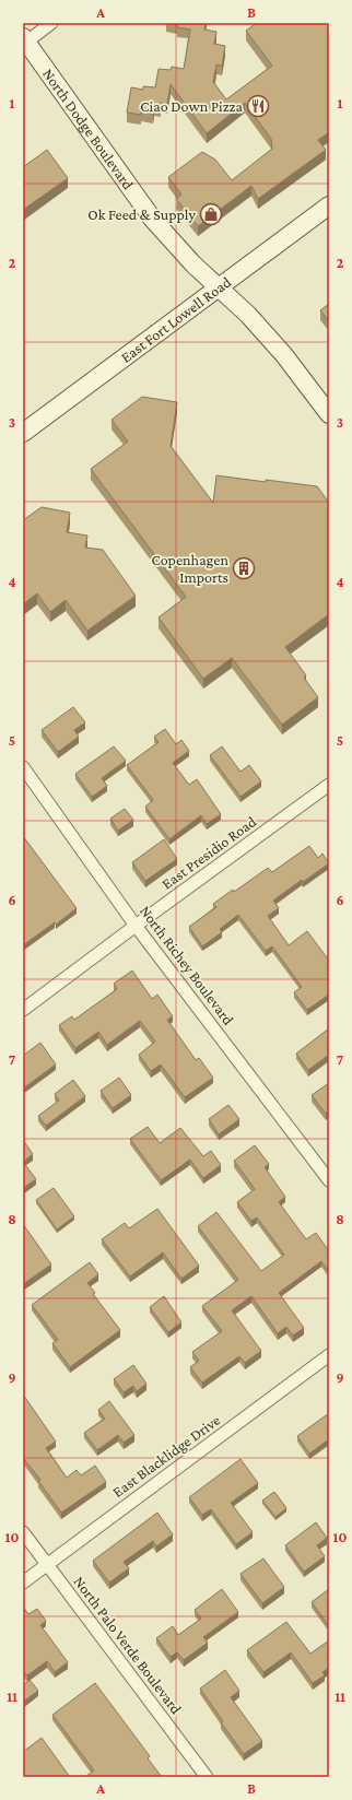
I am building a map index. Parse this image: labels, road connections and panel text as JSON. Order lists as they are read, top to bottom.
{
  "streets": {
    "street": [
      "North Dodge Boulevard",
      "East Fort Lowell Road",
      "East Presidio Road",
      "North Richey Boulevard",
      "East Blacklidge Drive",
      "North Palo Verde Boulevard"
    ]
  },
  "crossings": [
    ["North Dodge Boulevard", "East Fort Lowell Road"],
    ["East Presidio Road", "North Richey Boulevard"],
    ["East Blacklidge Drive", "North Palo Verde Boulevard"]
  ],
  "places": {
    "restaurant": ["Ciao Down Pizza"],
    "shop": ["Ok Feed & Supply"],
    "building": ["Copenhagen Imports"]
  },
  "grid": {
    "columns": ["A", "B"],
    "rows": [
      "1",
      "2",
      "3",
      "4",
      "5",
      "6",
      "7",
      "8",
      "9",
      "10",
      "11"
    ]
  }
}
